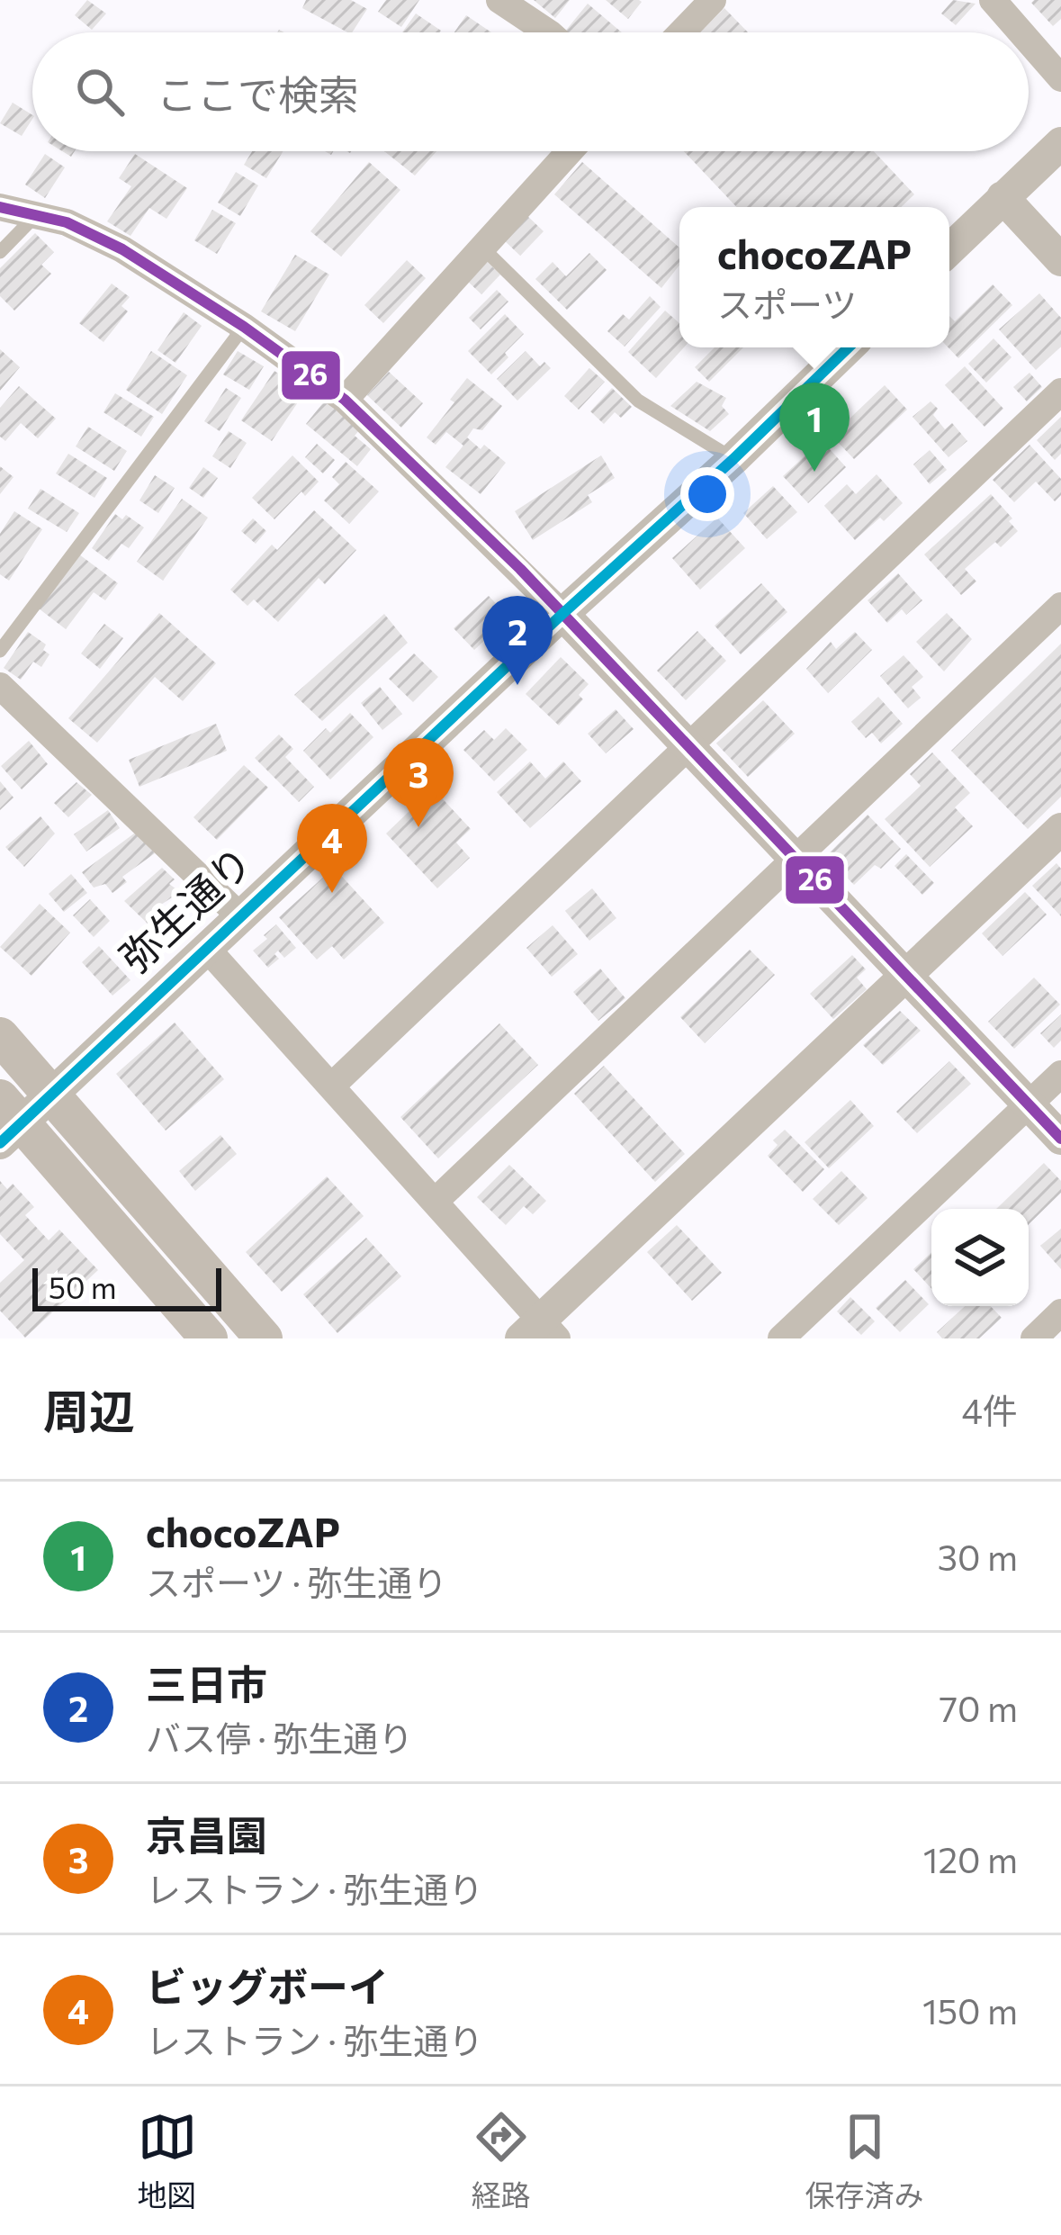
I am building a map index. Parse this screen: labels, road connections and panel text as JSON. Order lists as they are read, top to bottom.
{
  "streets": {
    "street": ["弥生通り"]
  },
  "lines": ["transit line 26"],
  "scale_bar": "50 m",
  "page": {
    "search": "ここで検索",
    "popup": ["chocoZAP", "スポーツ"],
    "pins": [
      "1",
      "2",
      "3",
      "4"
    ],
    "scale": "50 m",
    "heading": ["周辺", "4件"],
    "list": [
      {
        "mark": "1",
        "name": "chocoZAP",
        "note": "スポーツ · 弥生通り",
        "value": "30 m"
      },
      {
        "mark": "2",
        "name": "三日市",
        "note": "バス停 · 弥生通り",
        "value": "70 m"
      },
      {
        "mark": "3",
        "name": "京昌園",
        "note": "レストラン · 弥生通り",
        "value": "120 m"
      },
      {
        "mark": "4",
        "name": "ビッグボーイ",
        "note": "レストラン · 弥生通り",
        "value": "150 m"
      }
    ],
    "nav": ["地図", "経路", "保存済み"]
  }
}
